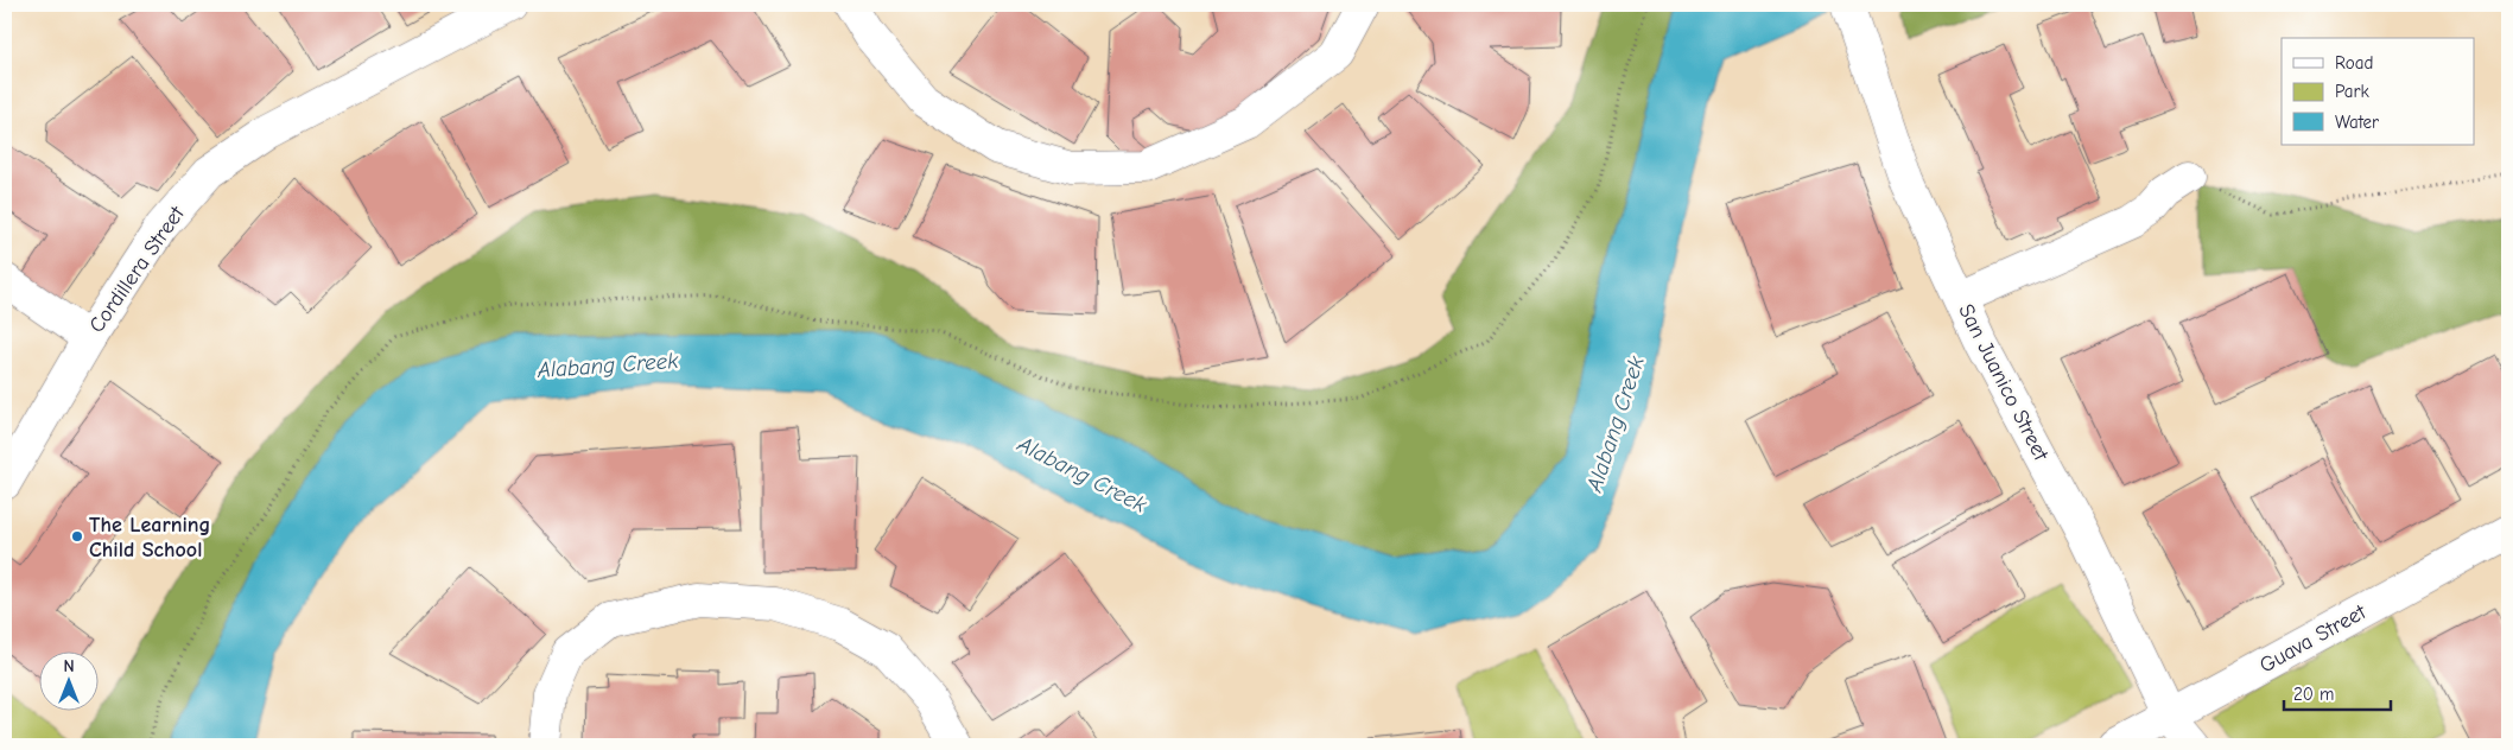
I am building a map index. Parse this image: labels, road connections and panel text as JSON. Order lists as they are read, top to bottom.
{
  "streets": {
    "street": ["Cordillera Street", "San Juanico Street", "Guava Street"]
  },
  "crossings": [
    ["San Juanico Street", "Guava Street"]
  ],
  "water": ["Alabang Creek"],
  "places": ["The Learning Child School"],
  "legend": ["Road", "Park", "Water"],
  "scale_bar": "20 m",
  "north": "top"
}
